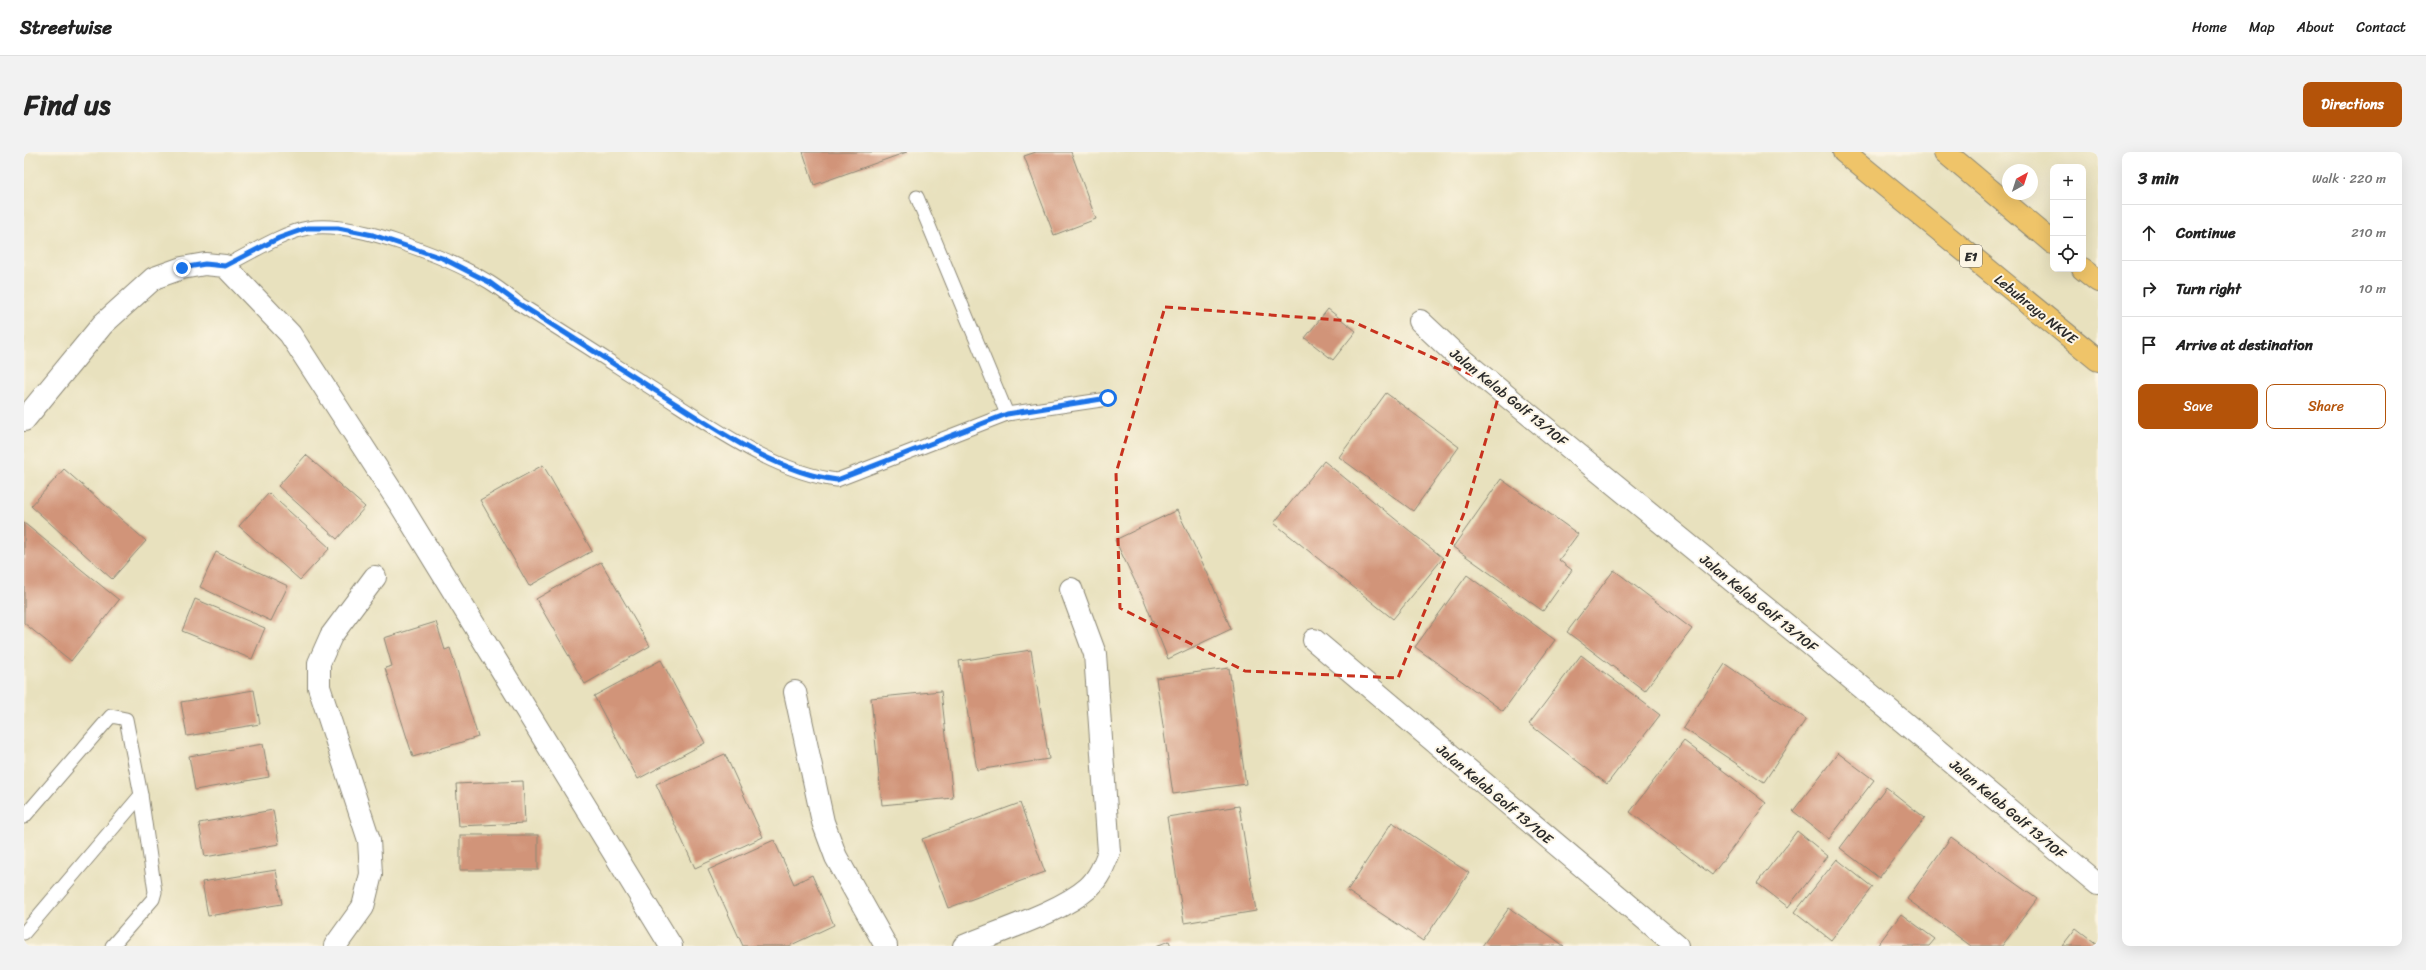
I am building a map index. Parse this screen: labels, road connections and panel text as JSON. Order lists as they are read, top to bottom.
{
  "streets": {
    "highway": ["E1", "Lebuhraya NKVE"],
    "street": ["Jalan Kelab Golf 13/10F", "Jalan Kelab Golf 13/10E"]
  },
  "north": "top right",
  "page": {
    "header": "Streetwise",
    "nav": [
      "Home",
      "Map",
      "About",
      "Contact"
    ],
    "title": "Find us",
    "buttons": [
      "Directions",
      ["Save", "Share"]
    ],
    "heading": ["3 min", "Walk · 220 m"],
    "map_buttons": ["+", "−"],
    "list": [
      ["Continue", "210 m"],
      ["Turn right", "10 m"],
      "Arrive at destination"
    ]
  }
}
